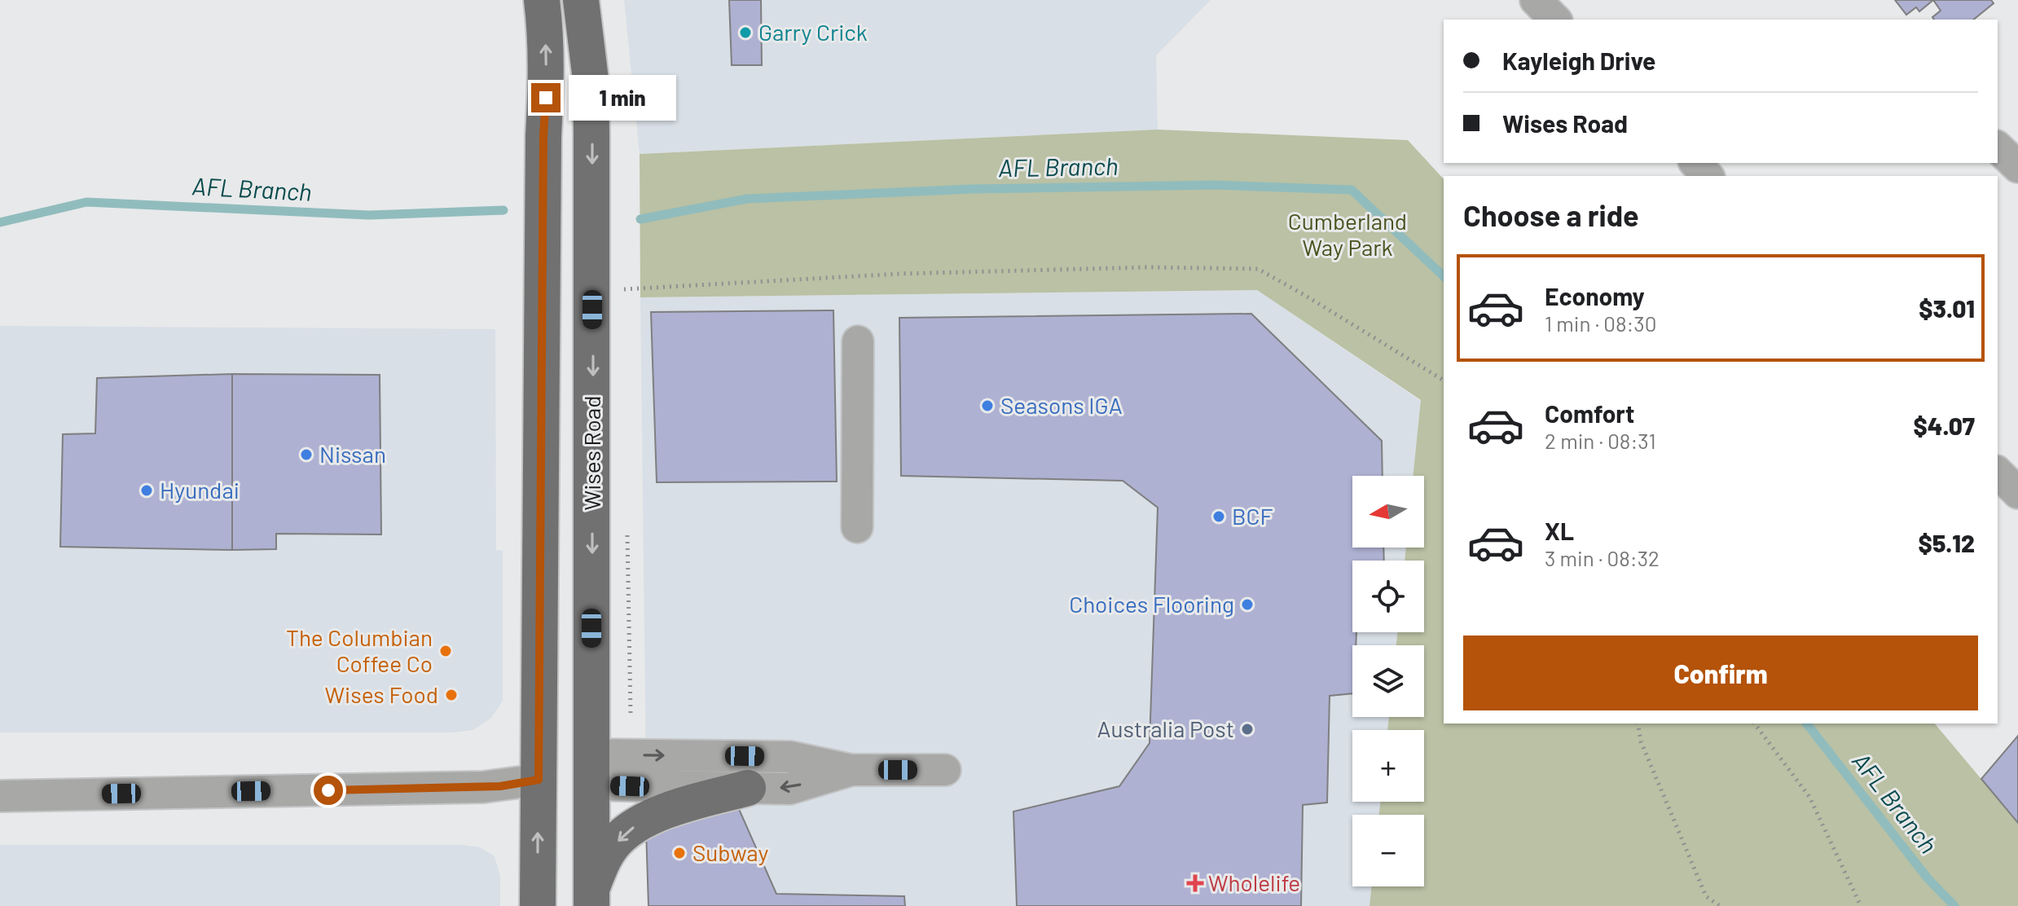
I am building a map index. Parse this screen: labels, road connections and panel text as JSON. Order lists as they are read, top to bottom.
{
  "streets": {
    "main road": ["Wises Road"]
  },
  "water": ["AFL Branch"],
  "parks": ["Cumberland Way Park"],
  "places": {
    "other": [
      "Garry Crick",
      "Seasons IGA",
      "Nissan",
      "Hyundai",
      "BCF",
      "Choices Flooring",
      "The Columbian Coffee Co",
      "Wises Food",
      "Australia Post",
      "Subway"
    ],
    "health": ["Wholelife"]
  },
  "north": "left",
  "page": {
    "banner": ["Kayleigh Drive", "Wises Road"],
    "bubble": "1 min",
    "heading": "Choose a ride",
    "list": [
      {
        "name": "Economy",
        "note": "1 min · 08:30",
        "value": "$3.01"
      },
      {
        "name": "Comfort",
        "note": "2 min · 08:31",
        "value": "$4.07"
      },
      {
        "name": "XL",
        "note": "3 min · 08:32",
        "value": "$5.12"
      }
    ],
    "map_buttons": ["+", "−"],
    "buttons": "Confirm"
  }
}
